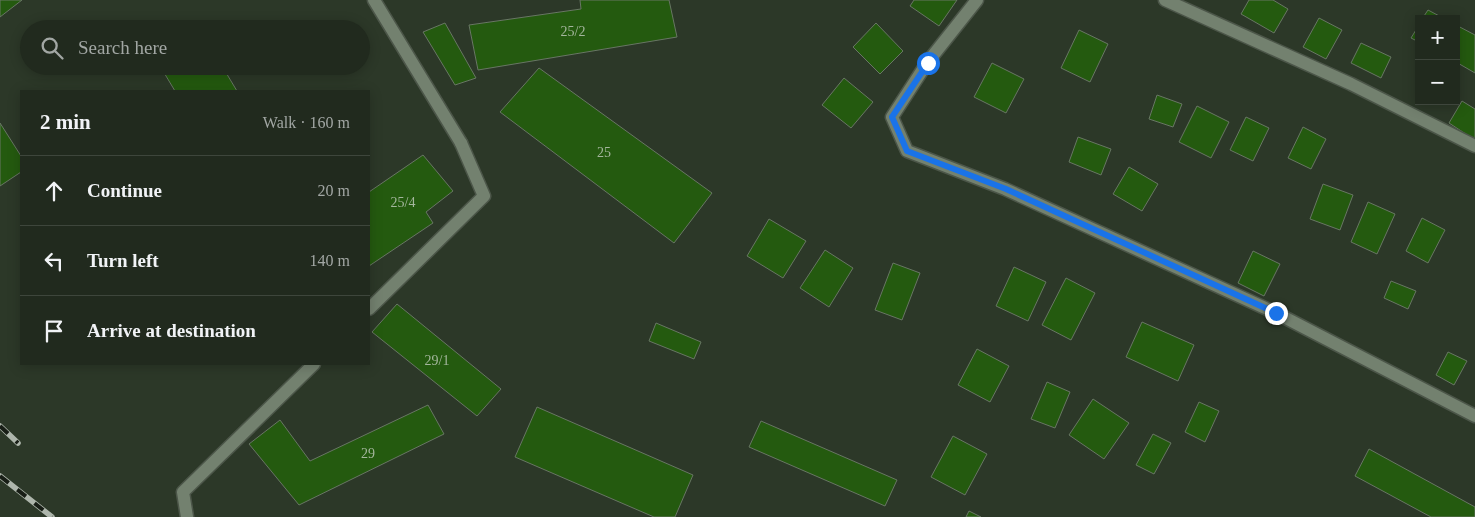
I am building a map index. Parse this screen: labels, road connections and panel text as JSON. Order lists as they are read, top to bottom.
{
  "house_numbers": [
    "25/2",
    "25",
    "25/4",
    "29/1",
    "29"
  ],
  "page": {
    "map_buttons": ["+", "−"],
    "search": "Search here",
    "heading": ["2 min", "Walk · 160 m"],
    "list": [
      ["Continue", "20 m"],
      ["Turn left", "140 m"],
      "Arrive at destination"
    ]
  }
}
